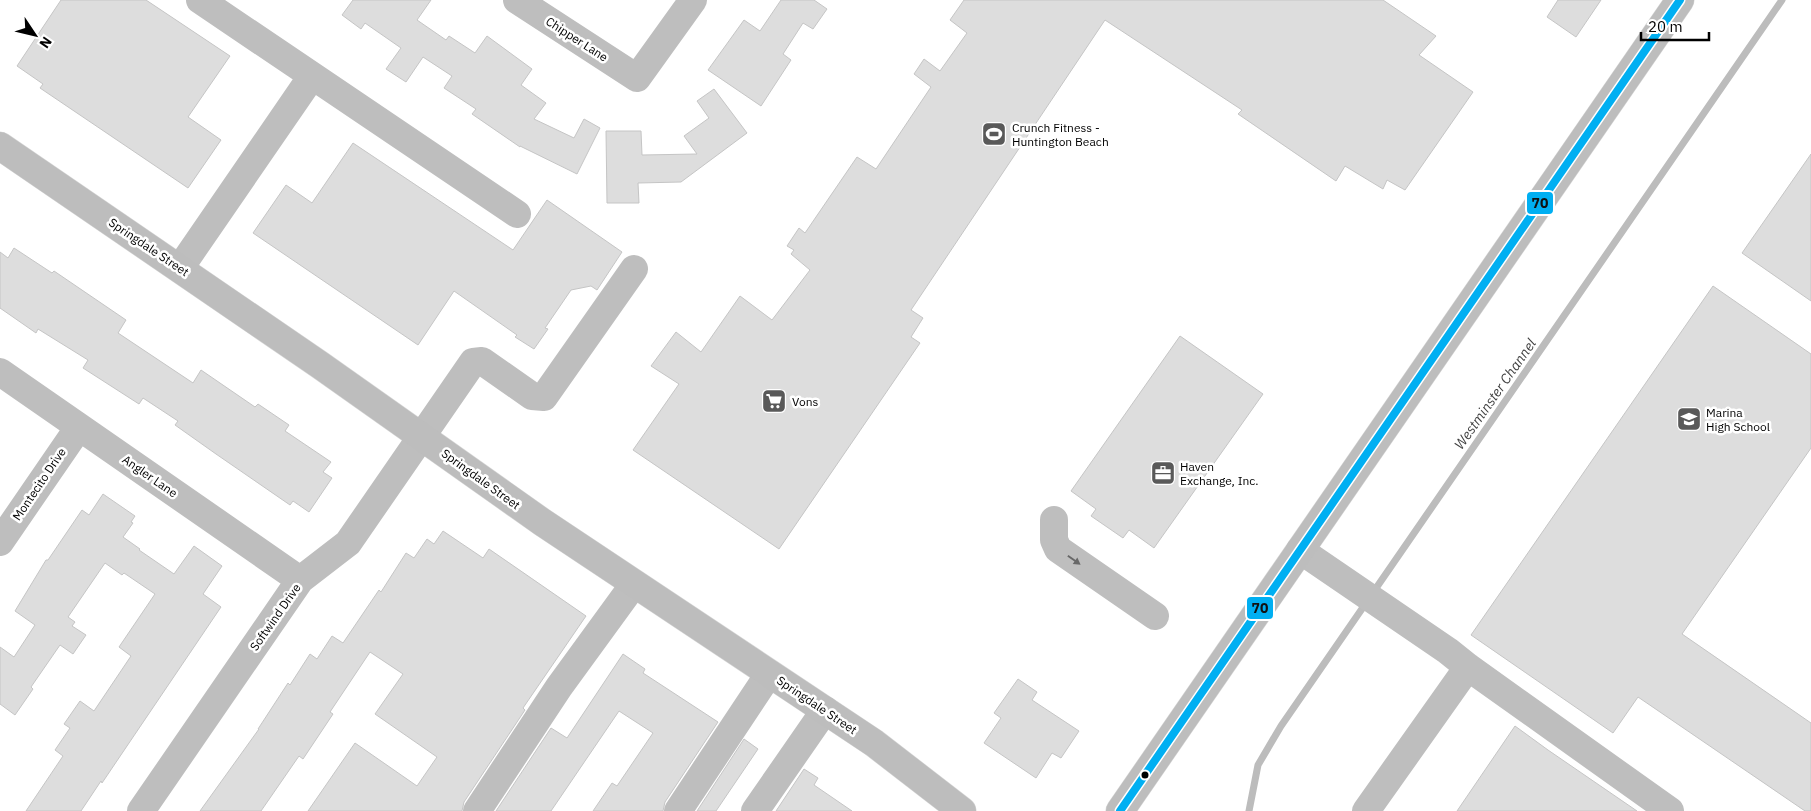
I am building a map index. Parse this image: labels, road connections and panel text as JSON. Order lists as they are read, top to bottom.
{
  "streets": {
    "main road": ["Springdale Street"],
    "street": [
      "Chipper Lane",
      "Angler Lane",
      "Montecito Drive",
      "Softwind Drive"
    ]
  },
  "crossings": [
    ["Springdale Street", "Softwind Drive"],
    ["Angler Lane", "Montecito Drive"],
    ["Angler Lane", "Softwind Drive"]
  ],
  "water": ["Westminster Channel"],
  "places": {
    "sports": ["Crunch Fitness - Huntington Beach"],
    "supermarket": ["Vons"],
    "school or university": ["Marina High School"],
    "office": ["Haven Exchange, Inc."]
  },
  "lines": ["transit line 70"],
  "scale_bar": "20 m",
  "north": "bottom right"
}
